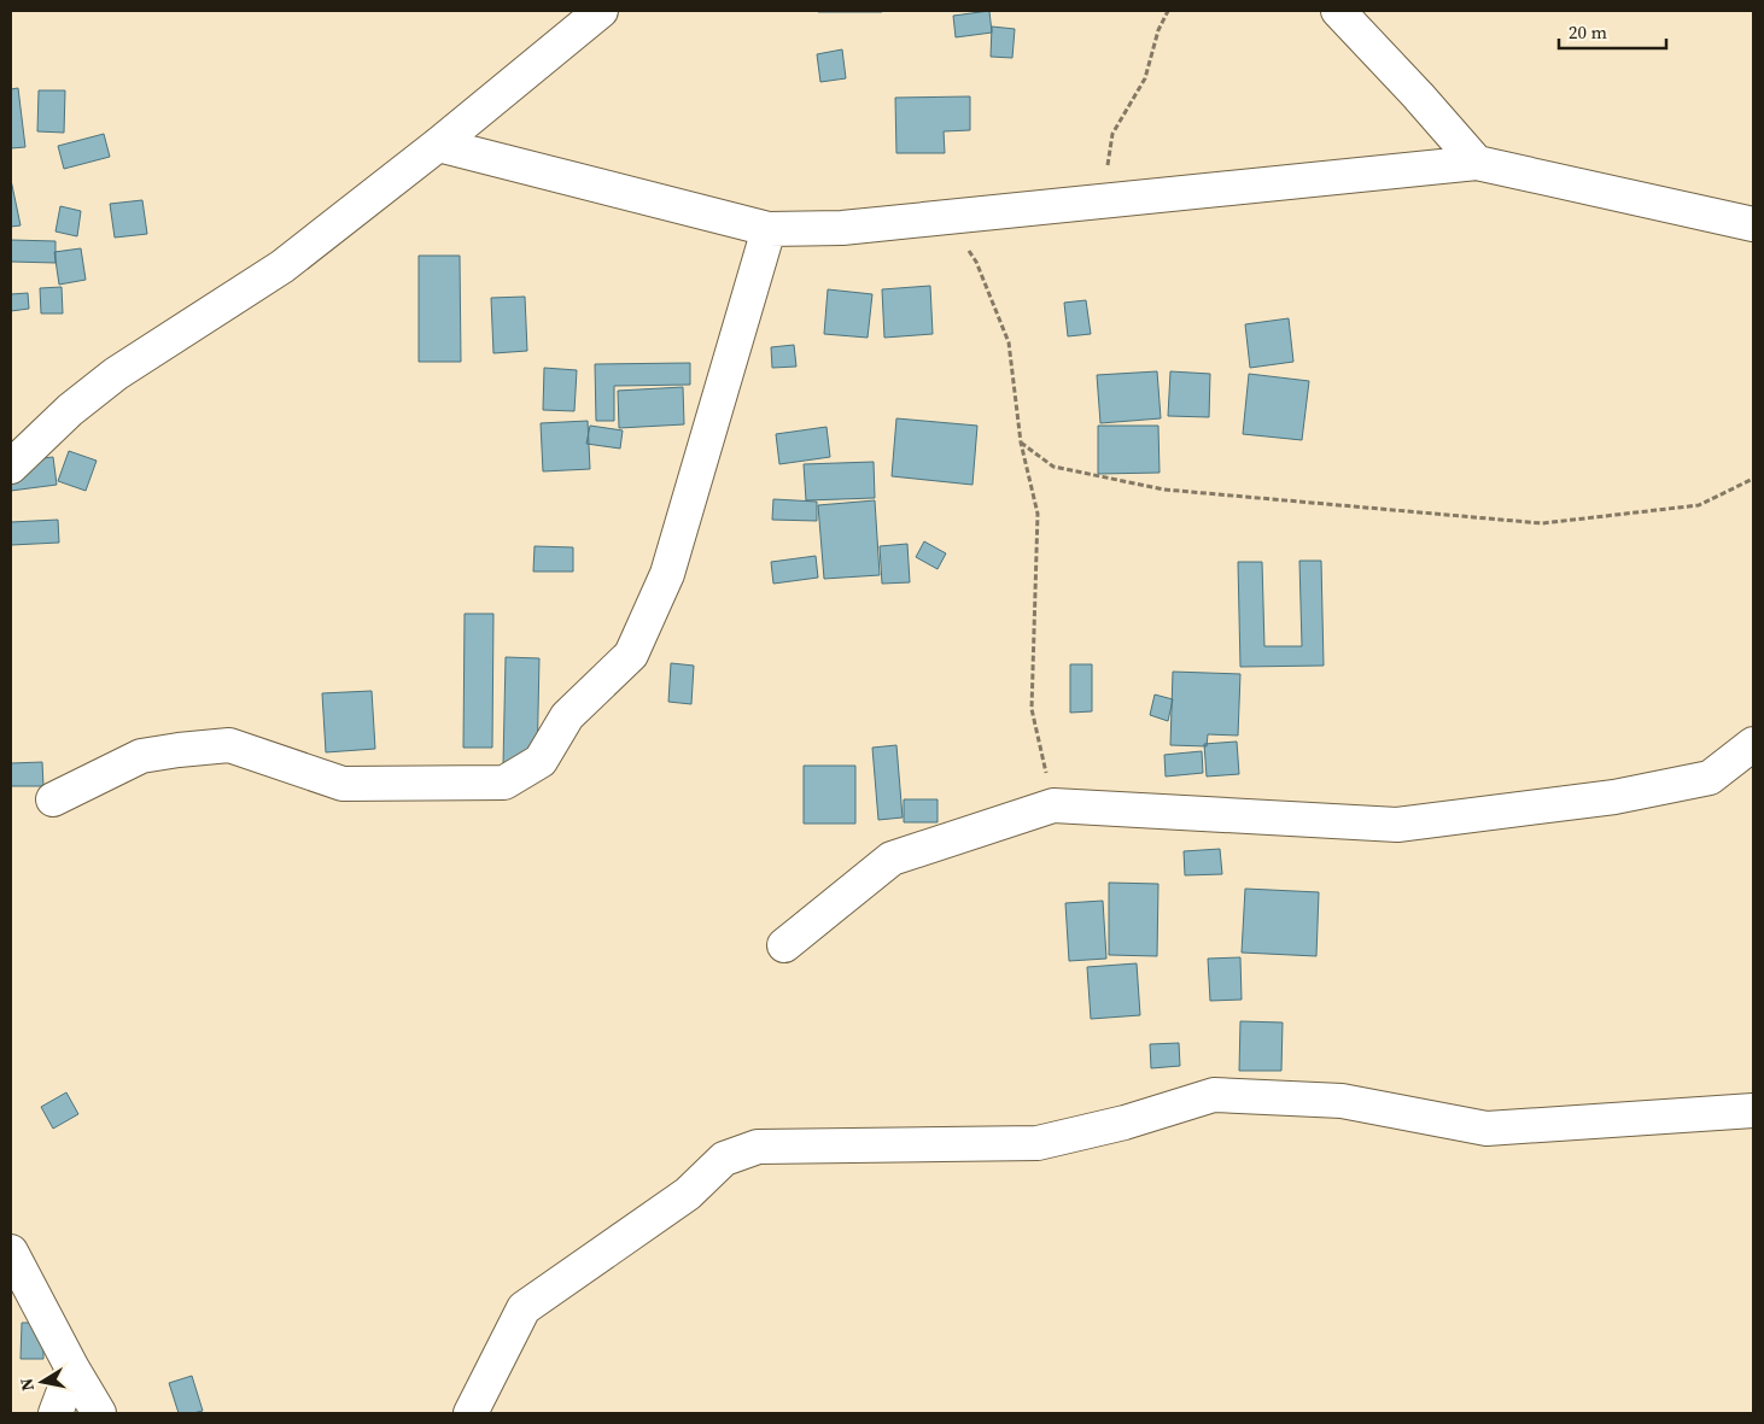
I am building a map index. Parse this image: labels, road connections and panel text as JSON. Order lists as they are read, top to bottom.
{
  "scale_bar": "20 m",
  "north": "left"
}
